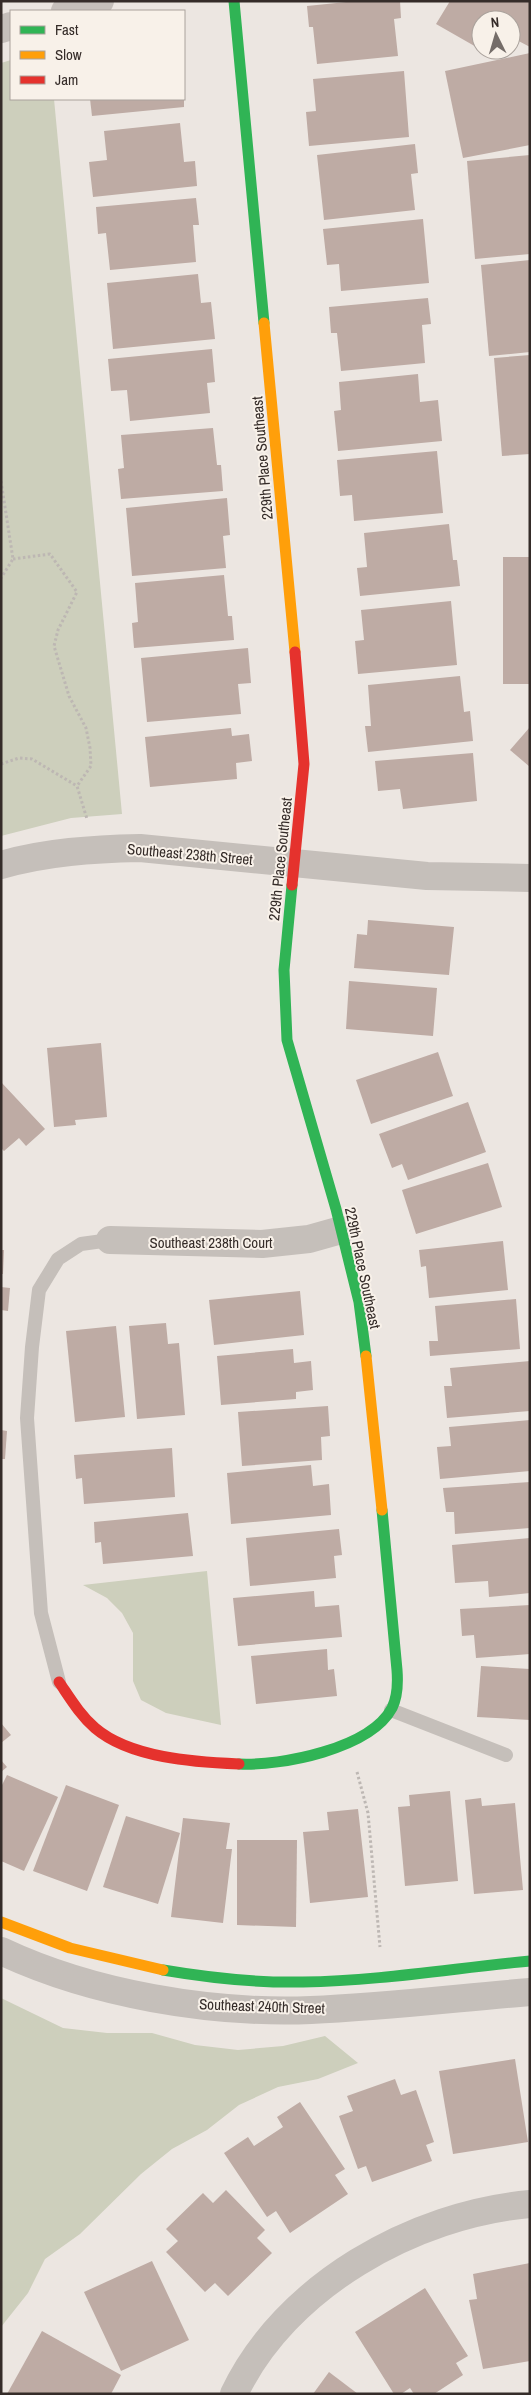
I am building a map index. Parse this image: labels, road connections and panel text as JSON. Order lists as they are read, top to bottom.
{
  "streets": {
    "street": [
      "229th Place Southeast",
      "Southeast 238th Street",
      "Southeast 238th Court",
      "Southeast 240th Street"
    ]
  },
  "crossings": [
    ["229th Place Southeast", "Southeast 238th Street"],
    ["229th Place Southeast", "Southeast 238th Court"]
  ],
  "legend": ["Fast", "Slow", "Jam"],
  "north": "top"
}
